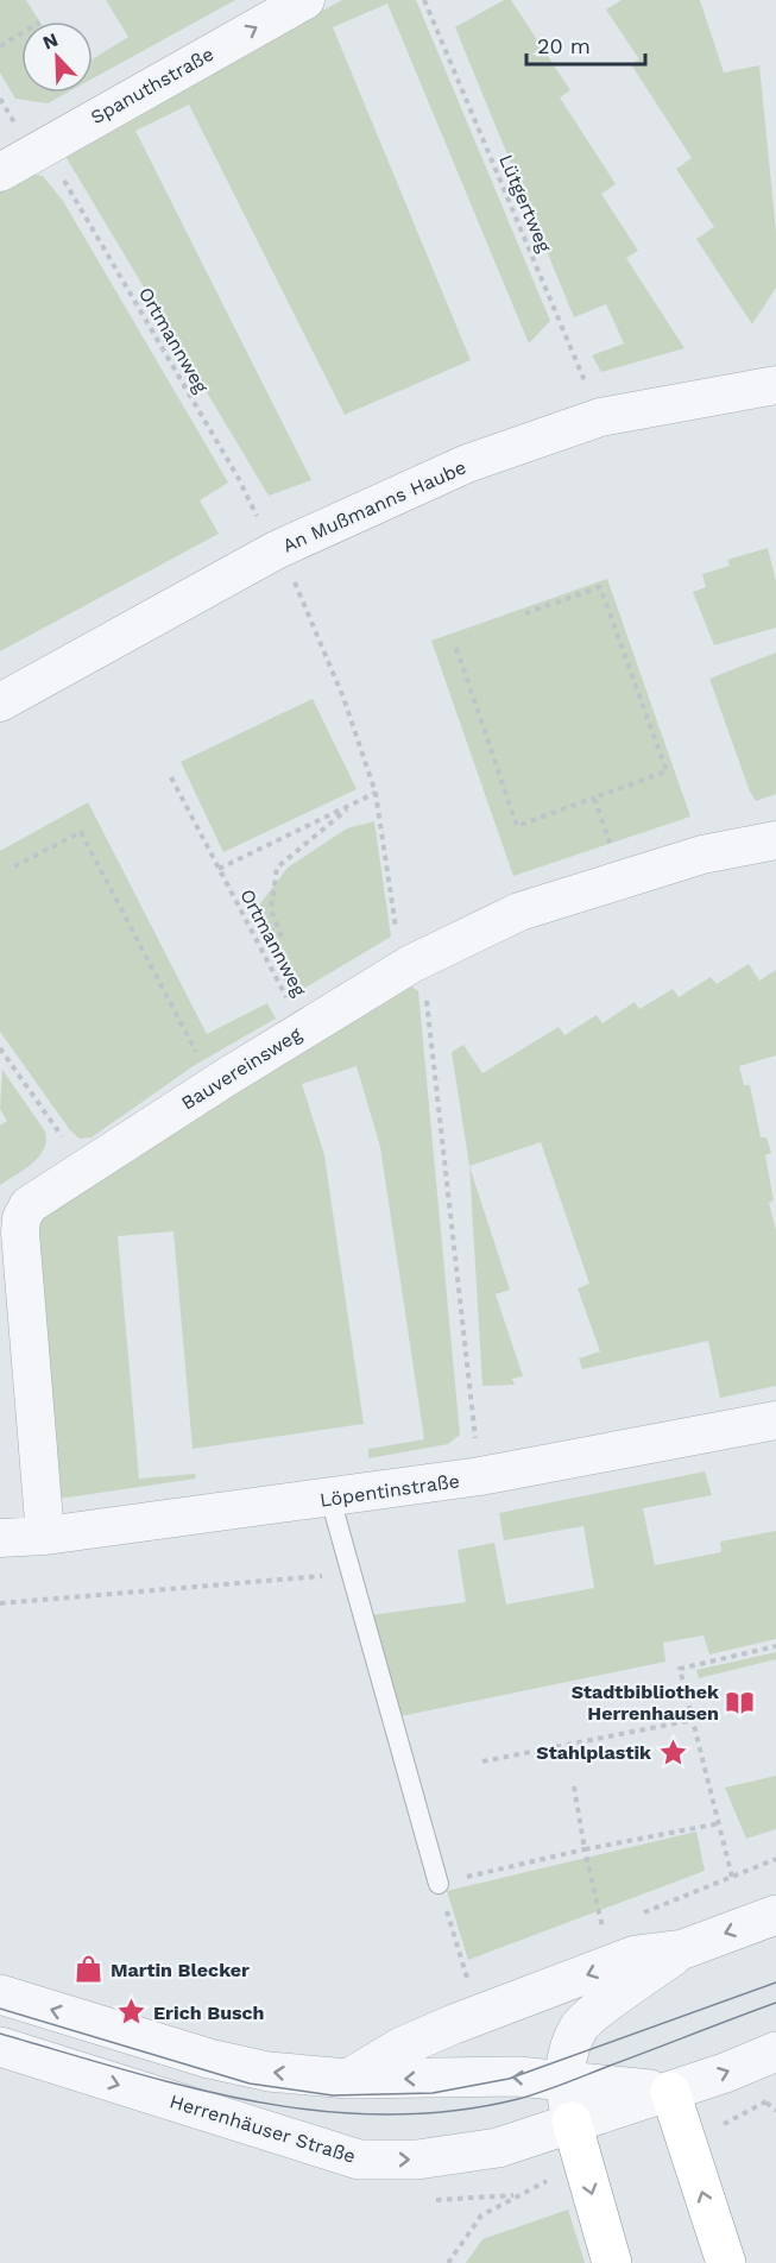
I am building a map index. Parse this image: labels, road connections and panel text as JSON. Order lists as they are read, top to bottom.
{
  "streets": {
    "street": [
      "Spanuthstraße",
      "An Mußmanns Haube",
      "Bauvereinsweg",
      "Löpentinstraße",
      "Herrenhäuser Straße"
    ],
    "path": ["Lütgertweg", "Ortmannweg"]
  },
  "crossings": [
    ["Spanuthstraße", "Ortmannweg"],
    ["Lütgertweg", "An Mußmanns Haube"],
    ["Ortmannweg", "An Mußmanns Haube"],
    ["Ortmannweg", "Bauvereinsweg"],
    ["Bauvereinsweg", "Löpentinstraße"]
  ],
  "one_way": ["Spanuthstraße"],
  "places": {
    "library": ["Stadtbibliothek Herrenhausen"],
    "place": ["Stahlplastik", "Erich Busch"],
    "shop": ["Martin Blecker"]
  },
  "scale_bar": "20 m",
  "north": "top left"
}
